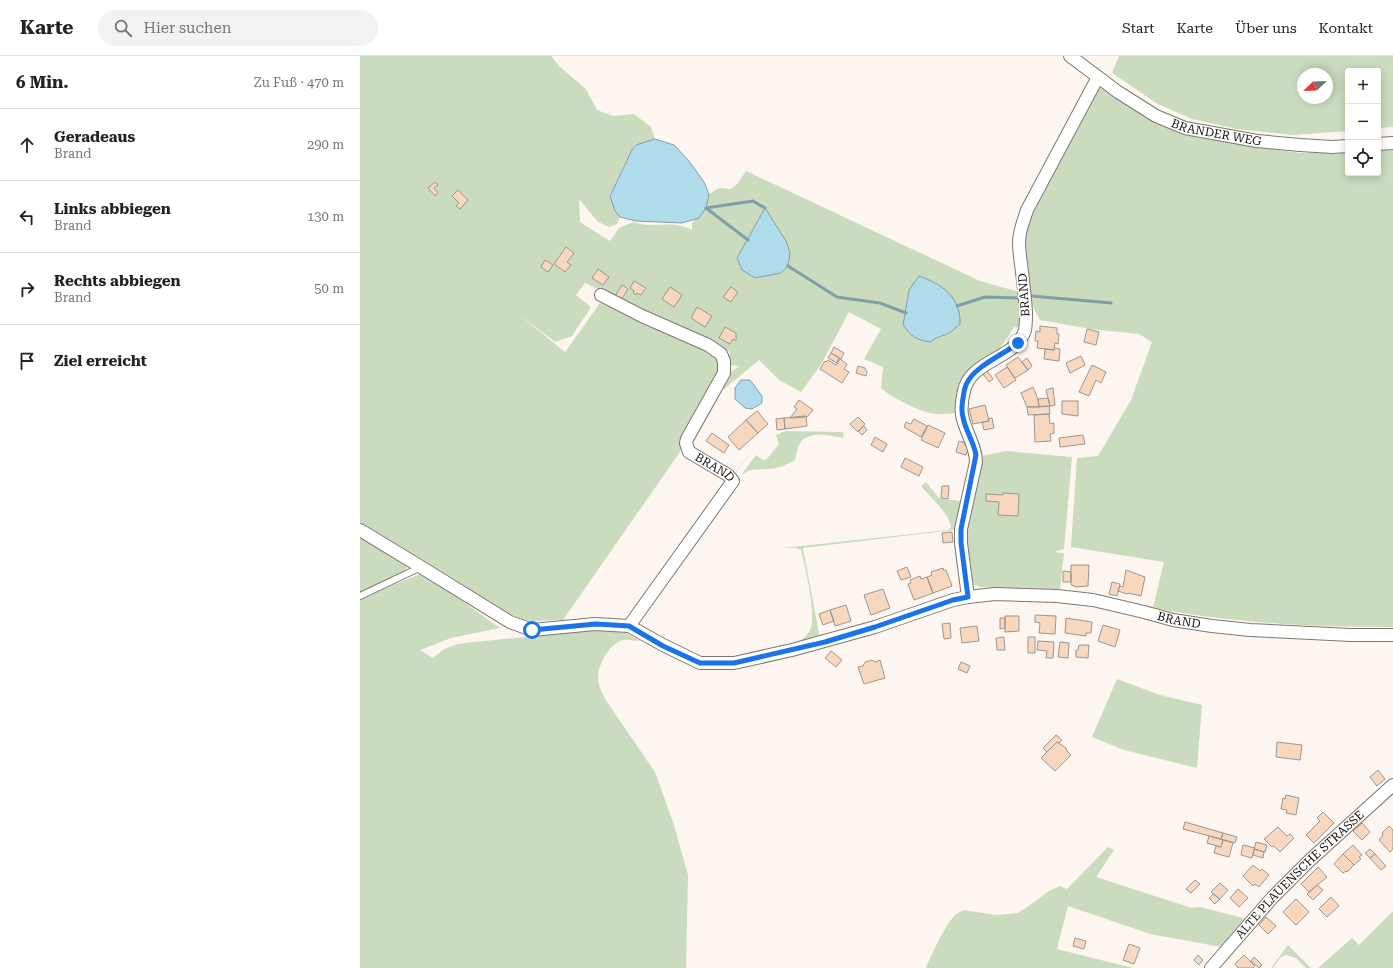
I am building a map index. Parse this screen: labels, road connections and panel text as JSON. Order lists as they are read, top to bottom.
{
  "streets": {
    "street": ["BRANDER WEG", "BRAND", "ALTE PLAUENSCHE STRASSE"]
  },
  "crossings": [
    ["BRANDER WEG", "BRAND"]
  ],
  "north": "bottom left",
  "page": {
    "header": "Karte",
    "search": "Hier suchen",
    "nav": [
      "Start",
      "Karte",
      "Über uns",
      "Kontakt"
    ],
    "heading": ["6 Min.", "Zu Fuß · 470 m"],
    "map_buttons": ["+", "−"],
    "list": [
      ["Geradeaus", "Brand", "290 m"],
      ["Links abbiegen", "Brand", "130 m"],
      ["Rechts abbiegen", "Brand", "50 m"],
      "Ziel erreicht"
    ]
  }
}
